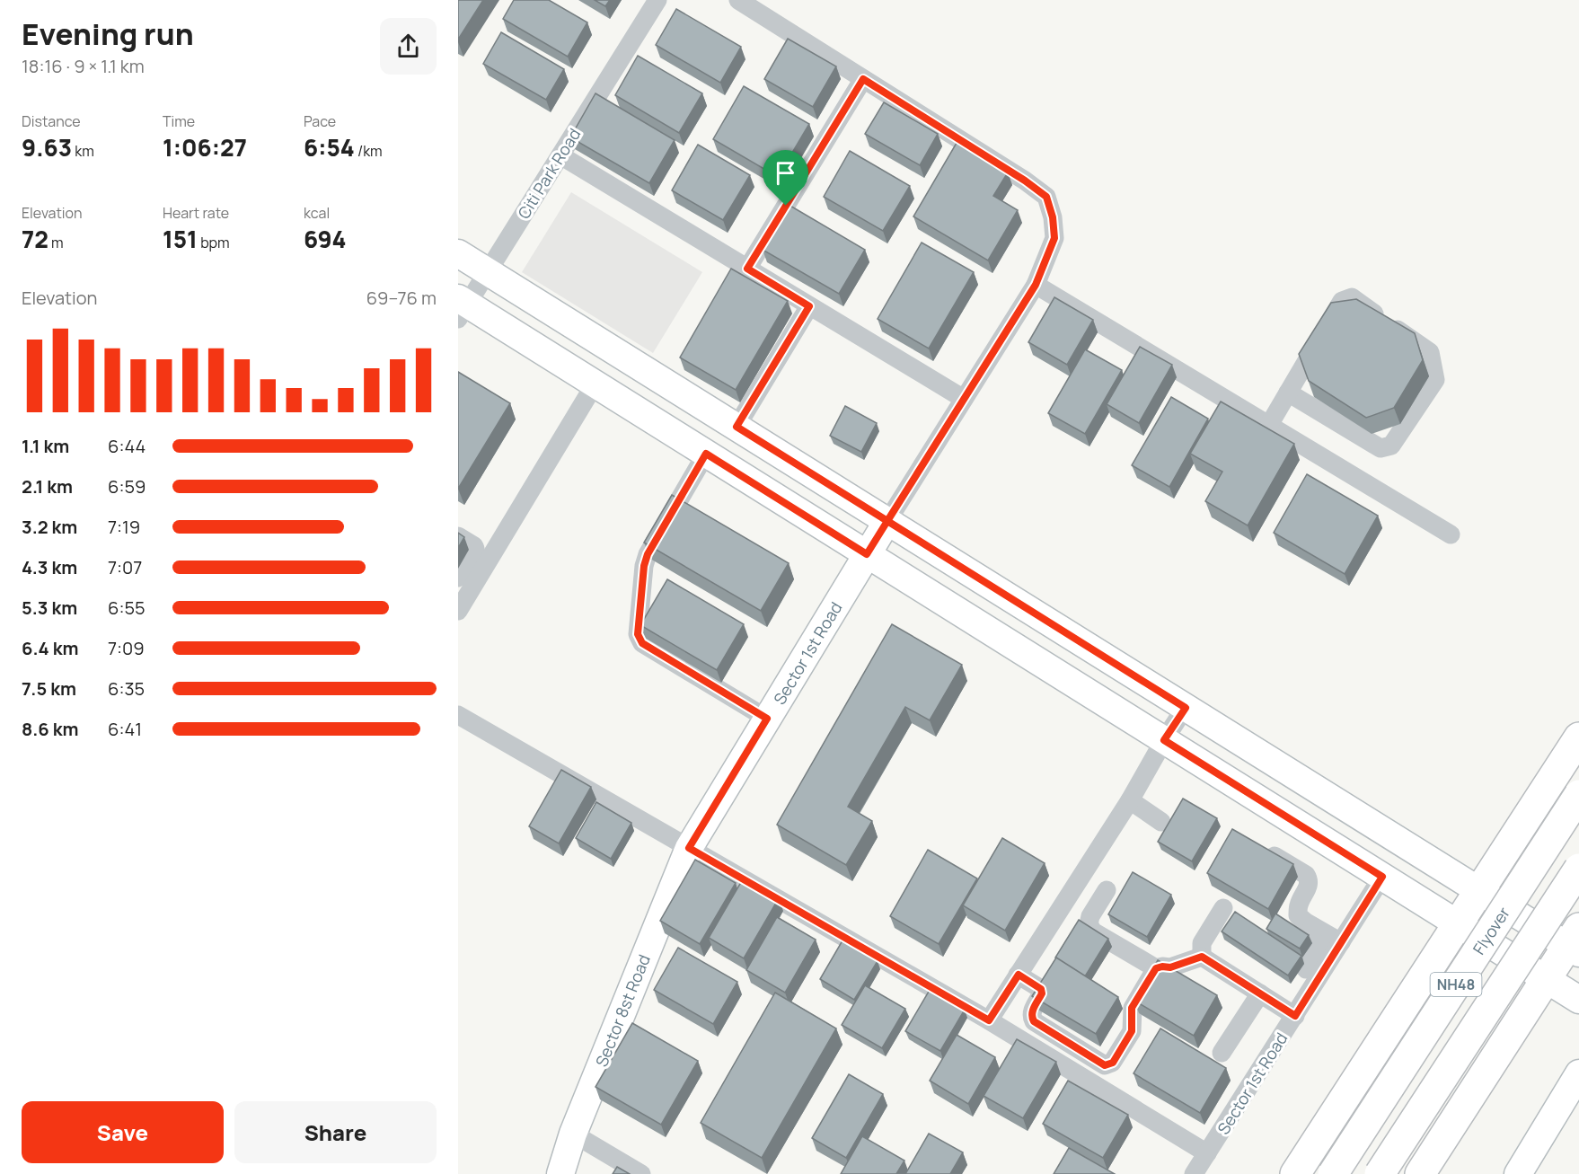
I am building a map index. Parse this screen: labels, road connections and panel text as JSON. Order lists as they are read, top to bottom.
{
  "streets": {
    "highway": ["Flyover", "NH48"],
    "main road": ["Sector 1st Road", "Sector 8st Road"],
    "street": ["Citi Park Road"]
  },
  "crossings": [
    ["Sector 1st Road", "Sector 8st Road"]
  ],
  "page": {
    "heading": ["Evening run", "18:16 · 9 × 1.1 km"],
    "stats": [
      ["Distance", "9.63 km"],
      ["Time", "1:06:27"],
      ["Pace", "6:54 /km"],
      ["Elevation", "72 m"],
      ["Heart rate", "151 bpm"],
      ["kcal", "694"]
    ],
    "chart": ["Elevation", "69–76 m"],
    "list": [
      {
        "name": "1.1 km",
        "note": "6:44"
      },
      {
        "name": "2.1 km",
        "note": "6:59"
      },
      {
        "name": "3.2 km",
        "note": "7:19"
      },
      {
        "name": "4.3 km",
        "note": "7:07"
      },
      {
        "name": "5.3 km",
        "note": "6:55"
      },
      {
        "name": "6.4 km",
        "note": "7:09"
      },
      {
        "name": "7.5 km",
        "note": "6:35"
      },
      {
        "name": "8.6 km",
        "note": "6:41"
      }
    ],
    "buttons": ["Save", "Share"]
  }
}
